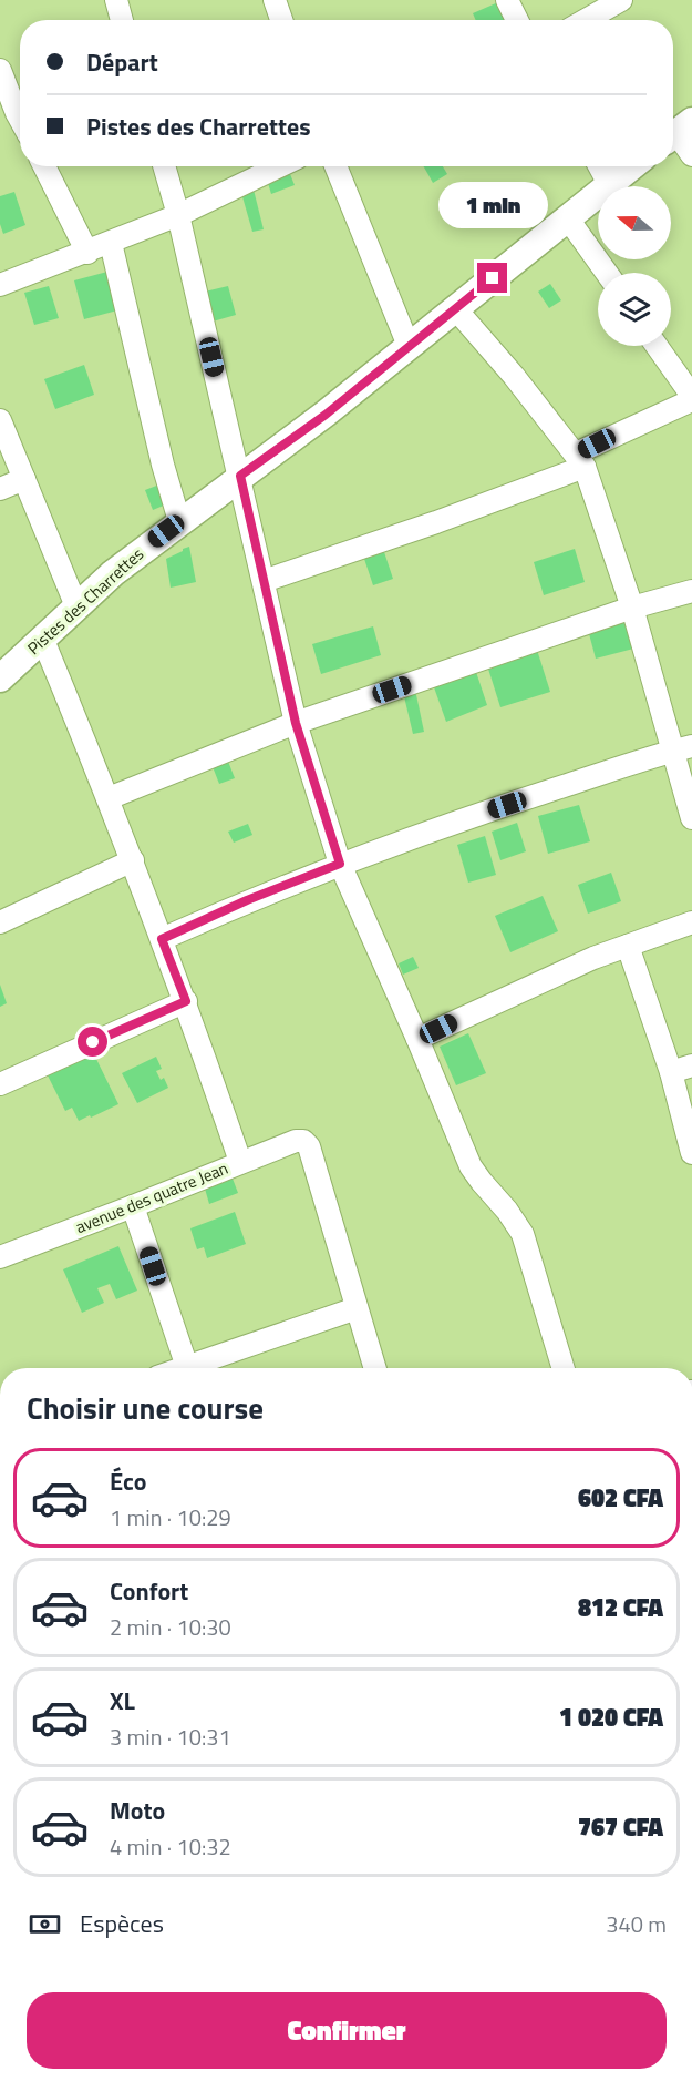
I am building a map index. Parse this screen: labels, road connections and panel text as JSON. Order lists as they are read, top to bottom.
{
  "streets": {
    "main road": ["Pistes des Charrettes"],
    "street": ["avenue des quatre Jean"]
  },
  "north": "left",
  "page": {
    "banner": ["Départ", "Pistes des Charrettes"],
    "bubble": "1 min",
    "heading": "Choisir une course",
    "list": [
      {
        "name": "Éco",
        "note": "1 min · 10:29",
        "value": "602 CFA"
      },
      {
        "name": "Confort",
        "note": "2 min · 10:30",
        "value": "812 CFA"
      },
      {
        "name": "XL",
        "note": "3 min · 10:31",
        "value": "1 020 CFA"
      },
      {
        "name": "Moto",
        "note": "4 min · 10:32",
        "value": "767 CFA"
      }
    ],
    "pay": ["Espèces", "340 m"],
    "buttons": "Confirmer"
  }
}
